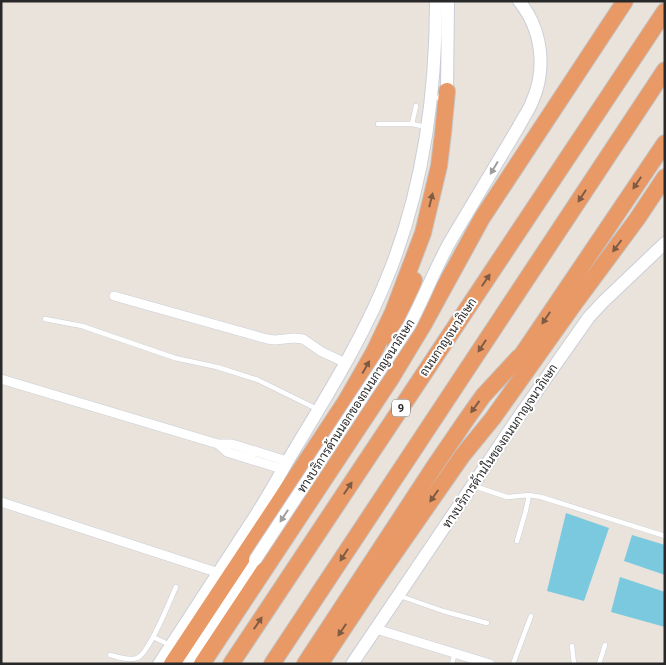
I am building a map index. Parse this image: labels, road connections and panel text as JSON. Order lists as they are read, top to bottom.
{
  "streets": {
    "highway": ["ถนนกาญจนาภิเษก", "9"],
    "main road": ["ทางบริการด้านนอกของถนนกาญจนาภิเษก", "ทางบริการด้านในของถนนกาญจนาภิเษก"]
  }
}
